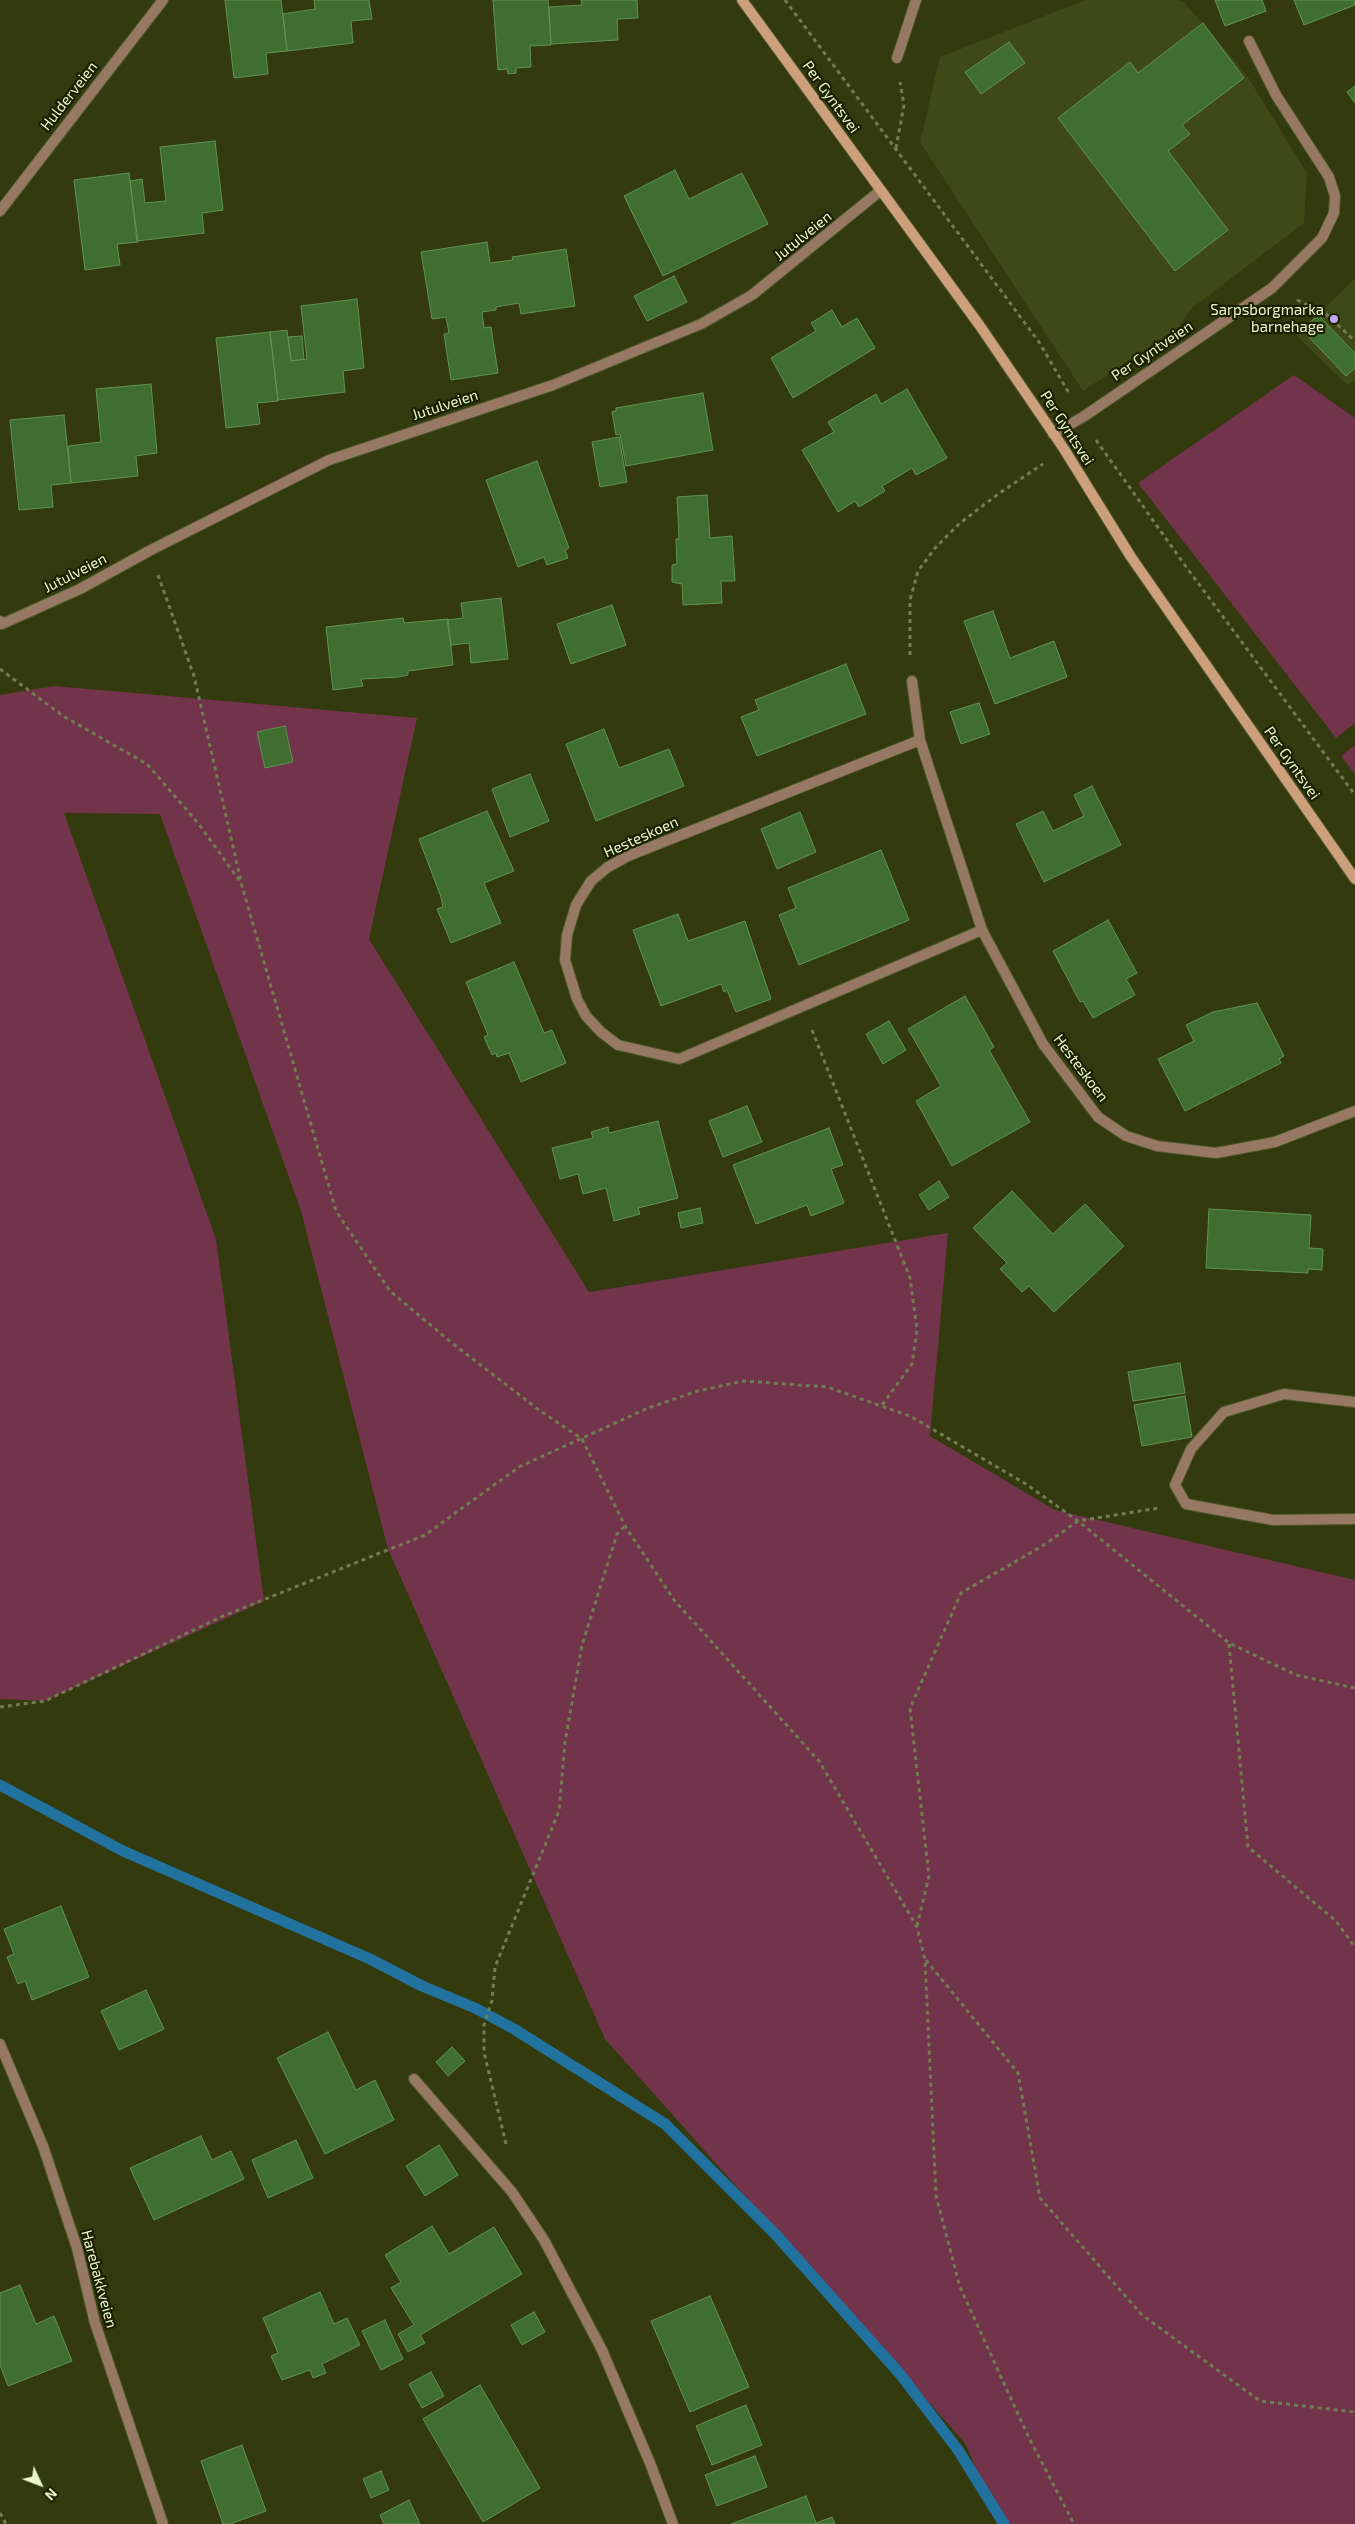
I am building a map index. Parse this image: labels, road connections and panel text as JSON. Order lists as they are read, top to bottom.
{
  "streets": {
    "street": [
      "Hulderveien",
      "Per Gyntsvei",
      "Jutulveien",
      "Per Gyntveien",
      "Hesteskoen",
      "Harebakkveien"
    ]
  },
  "crossings": [
    ["Per Gyntsvei", "Jutulveien"],
    ["Per Gyntsvei", "Per Gyntveien"]
  ],
  "places": ["Sarpsborgmarka barnehage"],
  "north": "bottom right"
}
